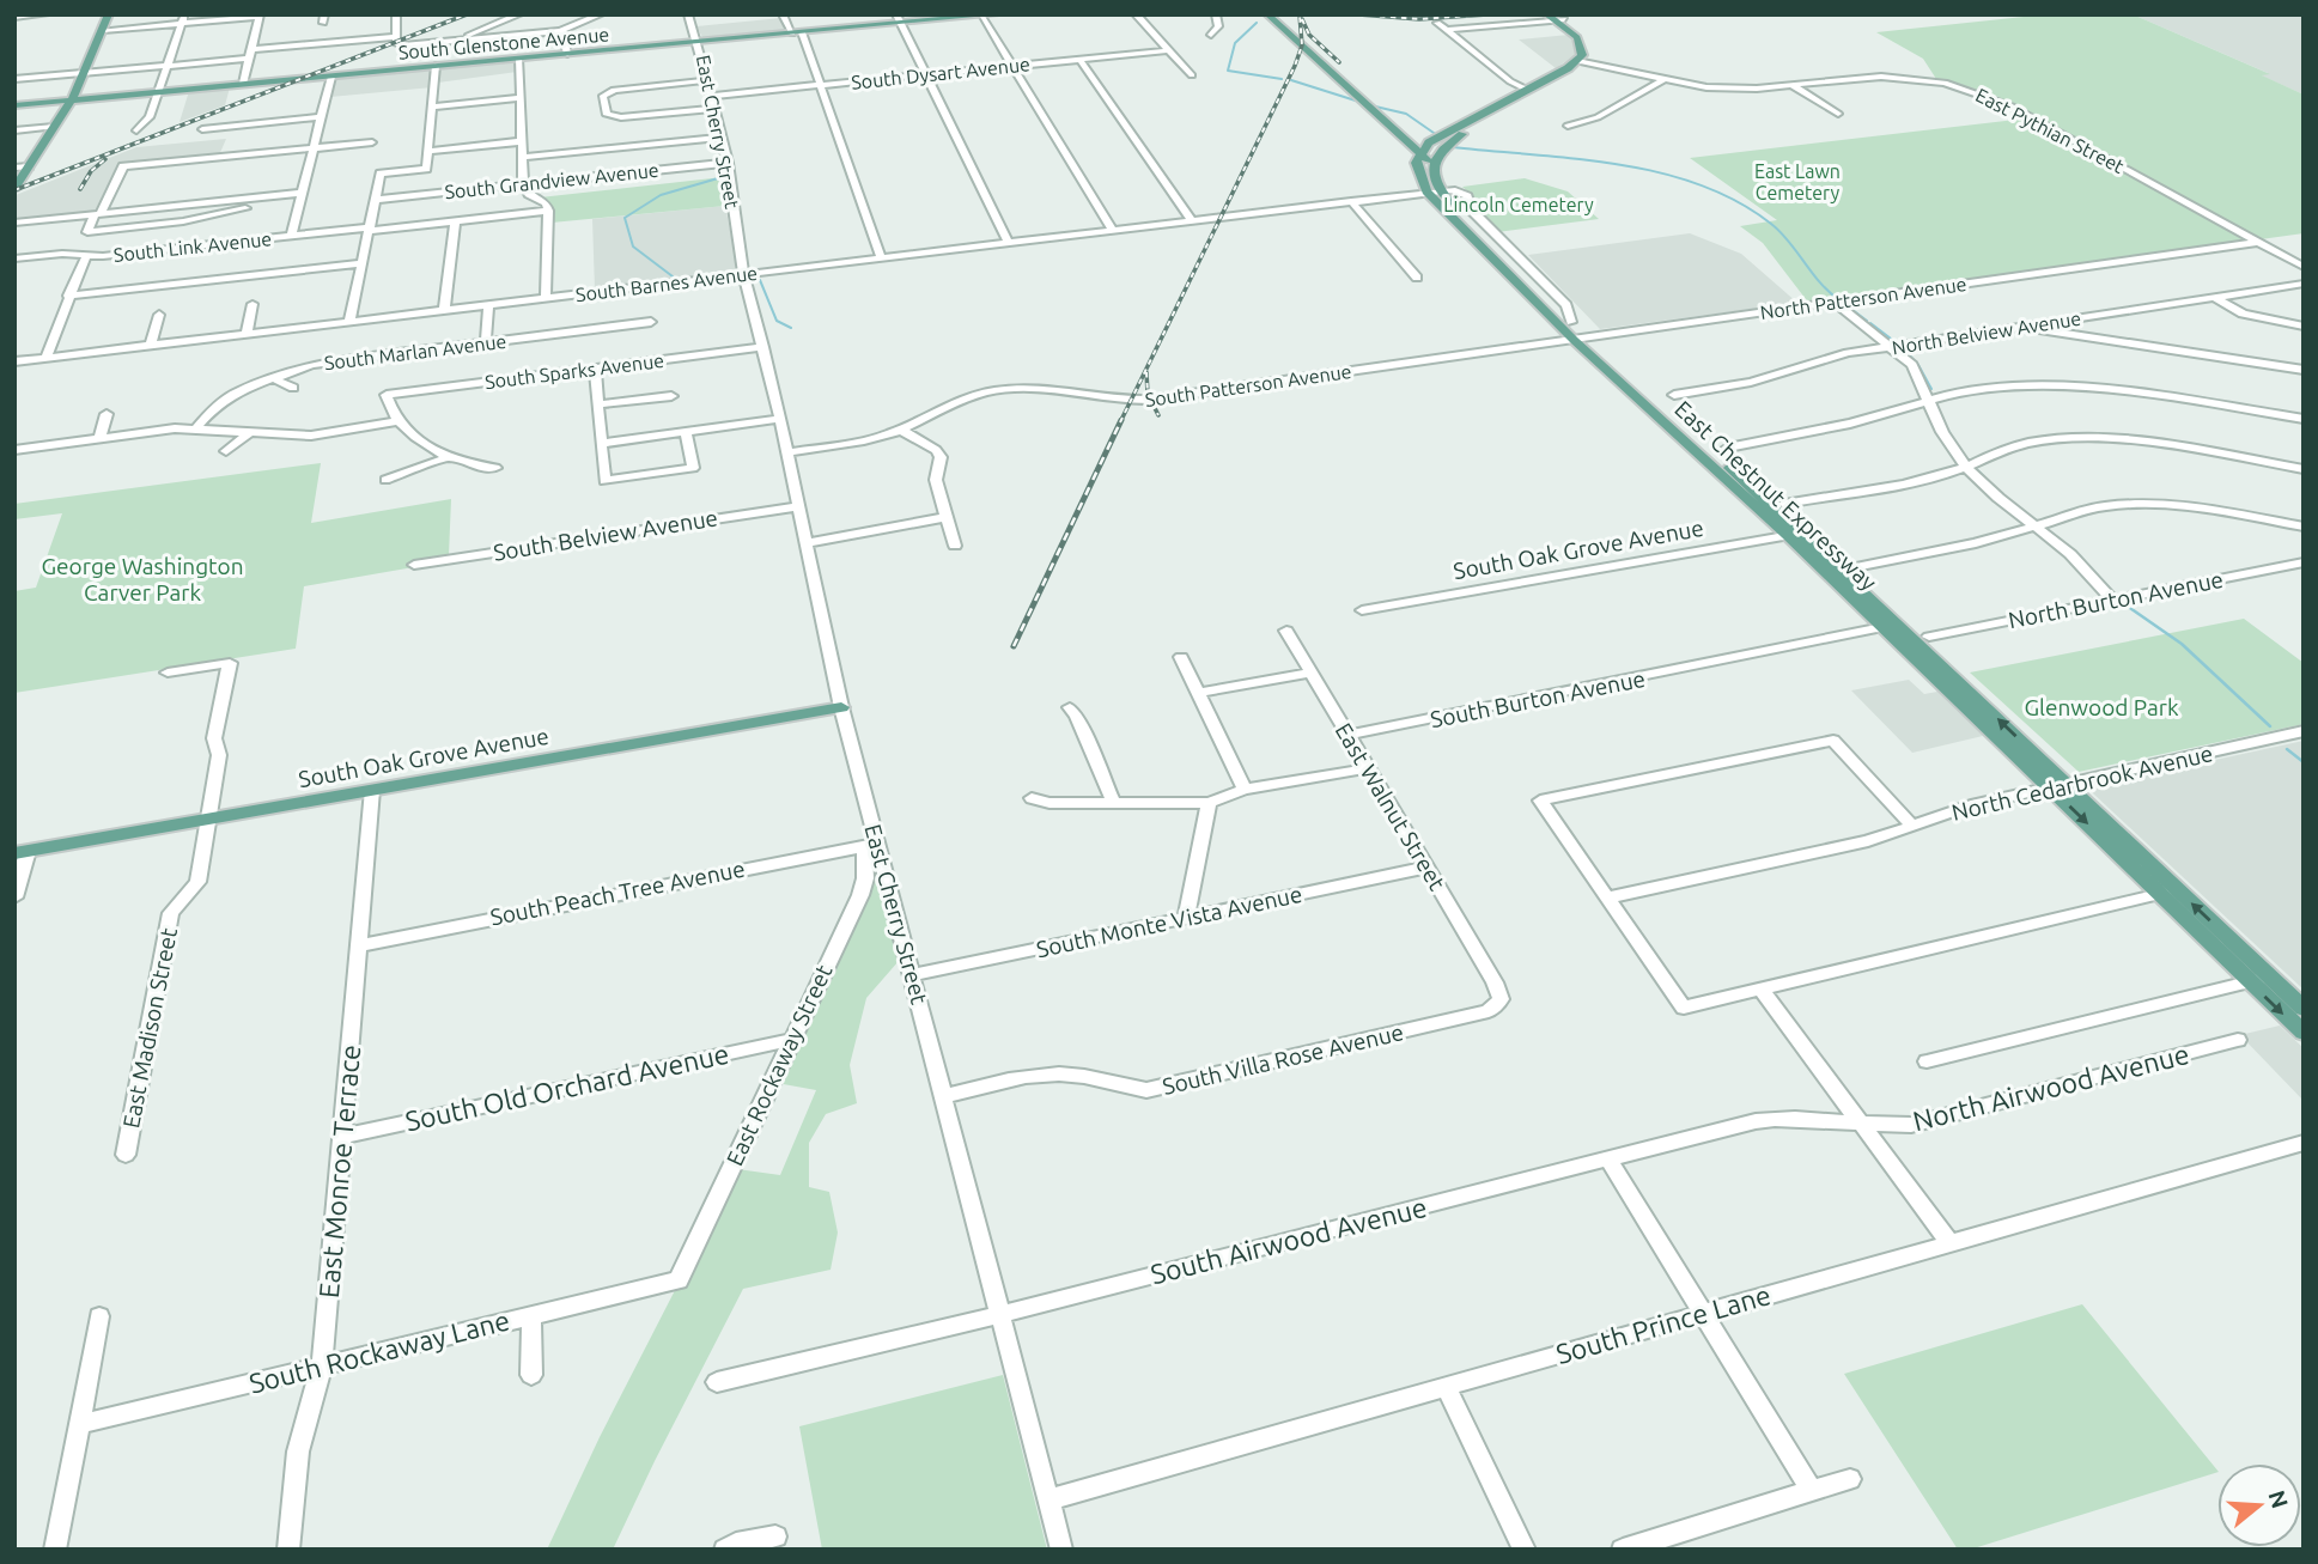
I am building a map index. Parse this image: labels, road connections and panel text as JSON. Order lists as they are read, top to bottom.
{
  "streets": {
    "main road": ["South Glenstone Avenue", "East Chestnut Expressway", "South Oak Grove Avenue"],
    "street": [
      "South Dysart Avenue",
      "East Pythian Street",
      "East Cherry Street",
      "South Grandview Avenue",
      "South Link Avenue",
      "South Barnes Avenue",
      "North Patterson Avenue",
      "North Belview Avenue",
      "South Marlan Avenue",
      "South Sparks Avenue",
      "South Patterson Avenue",
      "South Belview Avenue",
      "North Burton Avenue",
      "South Burton Avenue",
      "North Cedarbrook Avenue",
      "East Walnut Street",
      "South Peach Tree Avenue",
      "South Monte Vista Avenue",
      "East Madison Street",
      "South Villa Rose Avenue",
      "East Rockaway Street",
      "South Old Orchard Avenue",
      "North Airwood Avenue",
      "East Monroe Terrace",
      "South Airwood Avenue",
      "South Prince Lane",
      "South Rockaway Lane"
    ]
  },
  "crossings": [
    ["South Glenstone Avenue", "East Cherry Street"],
    ["South Dysart Avenue", "East Cherry Street"],
    ["East Pythian Street", "North Patterson Avenue"],
    ["East Cherry Street", "South Grandview Avenue"],
    ["East Cherry Street", "South Barnes Avenue"],
    ["East Cherry Street", "South Sparks Avenue"],
    ["East Cherry Street", "South Patterson Avenue"],
    ["East Cherry Street", "South Belview Avenue"],
    ["East Cherry Street", "South Oak Grove Avenue"],
    ["East Cherry Street", "South Peach Tree Avenue"],
    ["East Cherry Street", "South Monte Vista Avenue"],
    ["East Cherry Street", "South Villa Rose Avenue"],
    ["East Cherry Street", "East Rockaway Street"],
    ["East Cherry Street", "South Airwood Avenue"],
    ["East Cherry Street", "South Prince Lane"],
    ["North Patterson Avenue", "South Patterson Avenue"],
    ["North Patterson Avenue", "East Chestnut Expressway"],
    ["East Chestnut Expressway", "South Oak Grove Avenue"],
    ["East Chestnut Expressway", "South Burton Avenue"],
    ["East Chestnut Expressway", "North Cedarbrook Avenue"],
    ["South Oak Grove Avenue", "East Madison Street"],
    ["South Oak Grove Avenue", "East Monroe Terrace"],
    ["South Burton Avenue", "East Walnut Street"],
    ["East Walnut Street", "South Monte Vista Avenue"],
    ["East Walnut Street", "South Villa Rose Avenue"],
    ["South Peach Tree Avenue", "East Rockaway Street"],
    ["South Peach Tree Avenue", "East Monroe Terrace"],
    ["East Rockaway Street", "South Old Orchard Avenue"],
    ["East Rockaway Street", "South Rockaway Lane"],
    ["South Old Orchard Avenue", "East Monroe Terrace"],
    ["North Airwood Avenue", "South Airwood Avenue"],
    ["East Monroe Terrace", "South Rockaway Lane"]
  ],
  "parks": [
    "East Lawn Cemetery",
    "Lincoln Cemetery",
    "George Washington Carver Park",
    "Glenwood Park"
  ],
  "north": "right"
}
